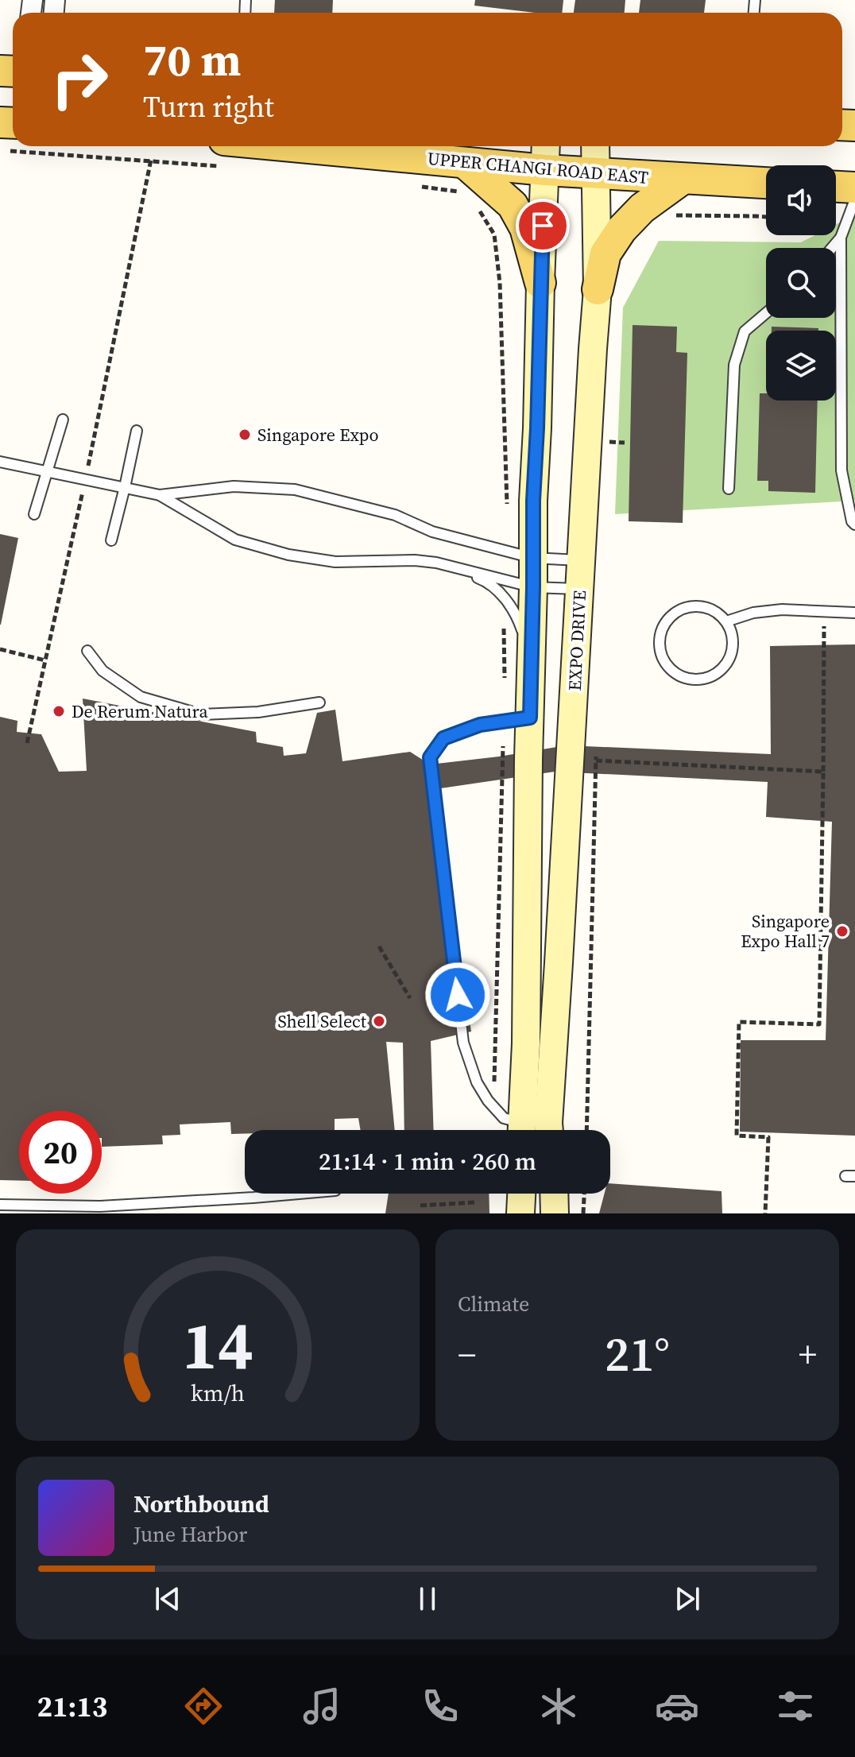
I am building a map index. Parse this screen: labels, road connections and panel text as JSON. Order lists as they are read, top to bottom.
{
  "streets": {
    "main road": ["UPPER CHANGI ROAD EAST"],
    "street": ["EXPO DRIVE"]
  },
  "crossings": [
    ["UPPER CHANGI ROAD EAST", "EXPO DRIVE"]
  ],
  "places": [
    "Singapore Expo",
    "De Rerum Natura",
    "Singapore Expo Hall 7",
    "Shell Select"
  ],
  "page": {
    "turn": ["70 m", "Turn right"],
    "limit": "20",
    "trip": "21:14 · 1 min · 260 m",
    "tile": "Climate",
    "heat": ["−", "21°", "+"],
    "song": ["Northbound", "June Harbor"],
    "tabs": "21:13",
    "gauge": ["14", "km/h"]
  }
}
